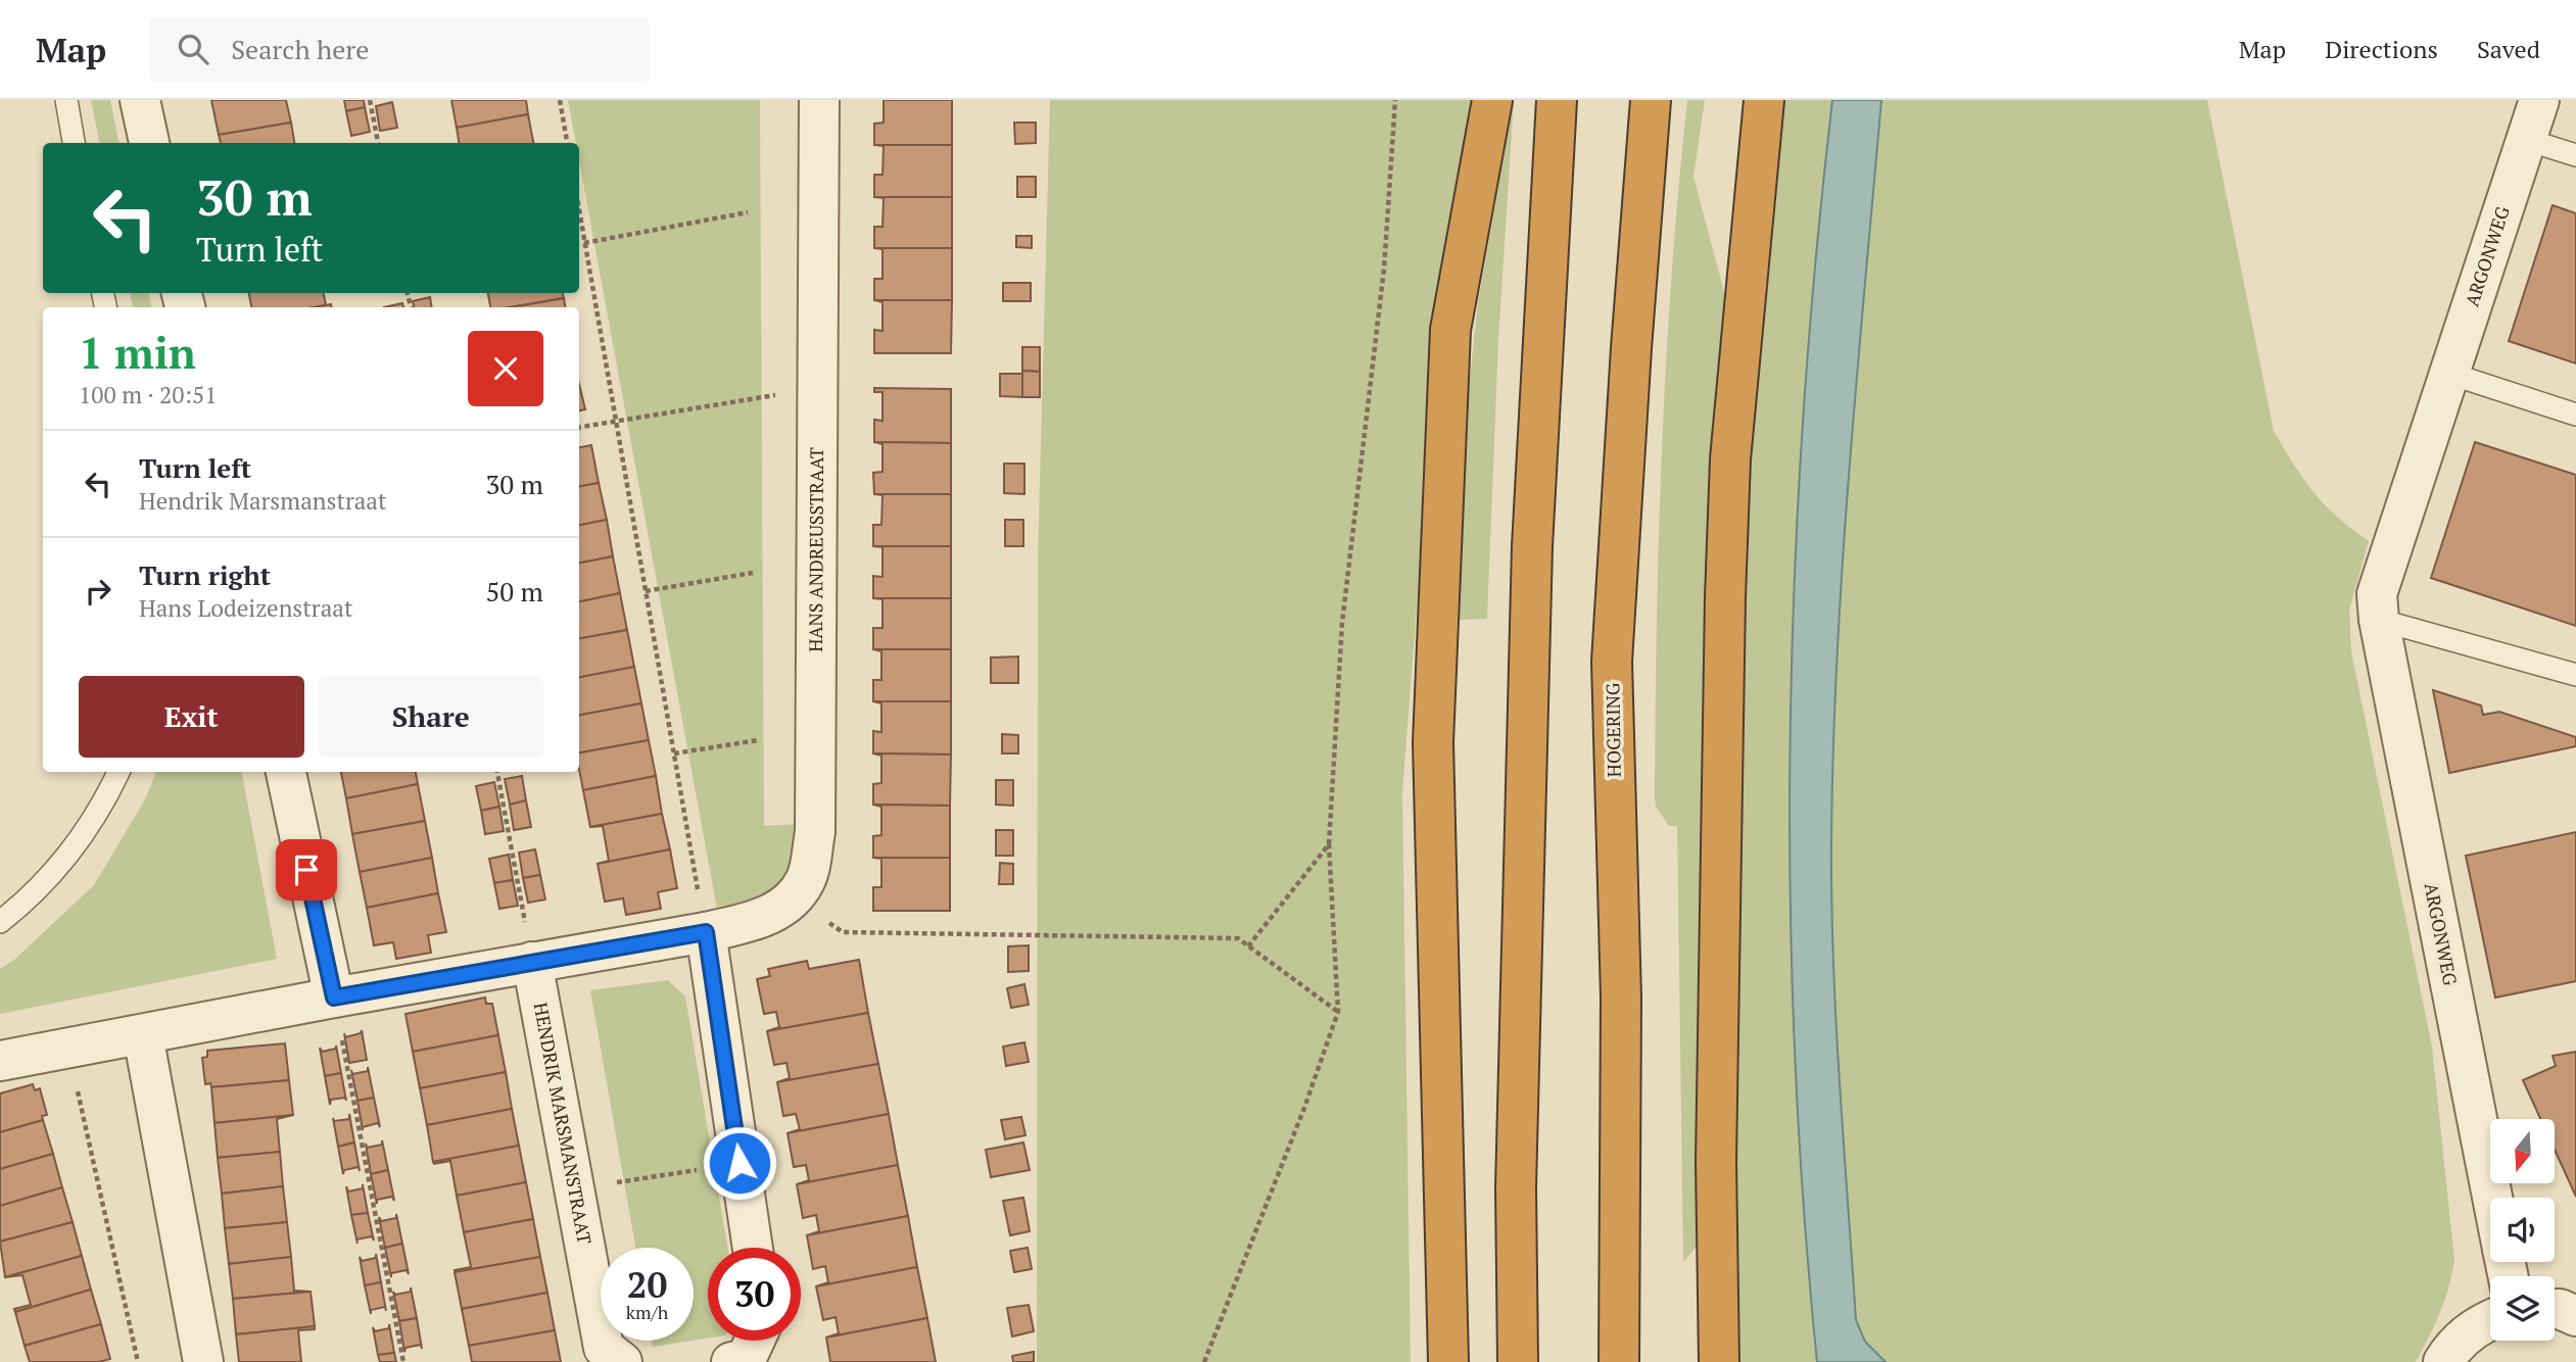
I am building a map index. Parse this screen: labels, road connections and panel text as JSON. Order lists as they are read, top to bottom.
{
  "streets": {
    "highway": ["HOGERING"],
    "street": ["ARGONWEG", "HANS ANDREUSSTRAAT", "HENDRIK MARSMANSTRAAT"]
  },
  "north": "bottom",
  "page": {
    "header": "Map",
    "search": "Search here",
    "nav": ["Map", "Directions", "Saved"],
    "turn": ["30 m", "Turn left"],
    "heading": ["1 min", "100 m · 20:51"],
    "list": [
      {
        "name": "Turn left",
        "note": "Hendrik Marsmanstraat",
        "value": "30 m"
      },
      {
        "name": "Turn right",
        "note": "Hans Lodeizenstraat",
        "value": "50 m"
      }
    ],
    "buttons": ["Exit", "Share"],
    "speed": "20 km/h",
    "limit": "30"
  }
}
